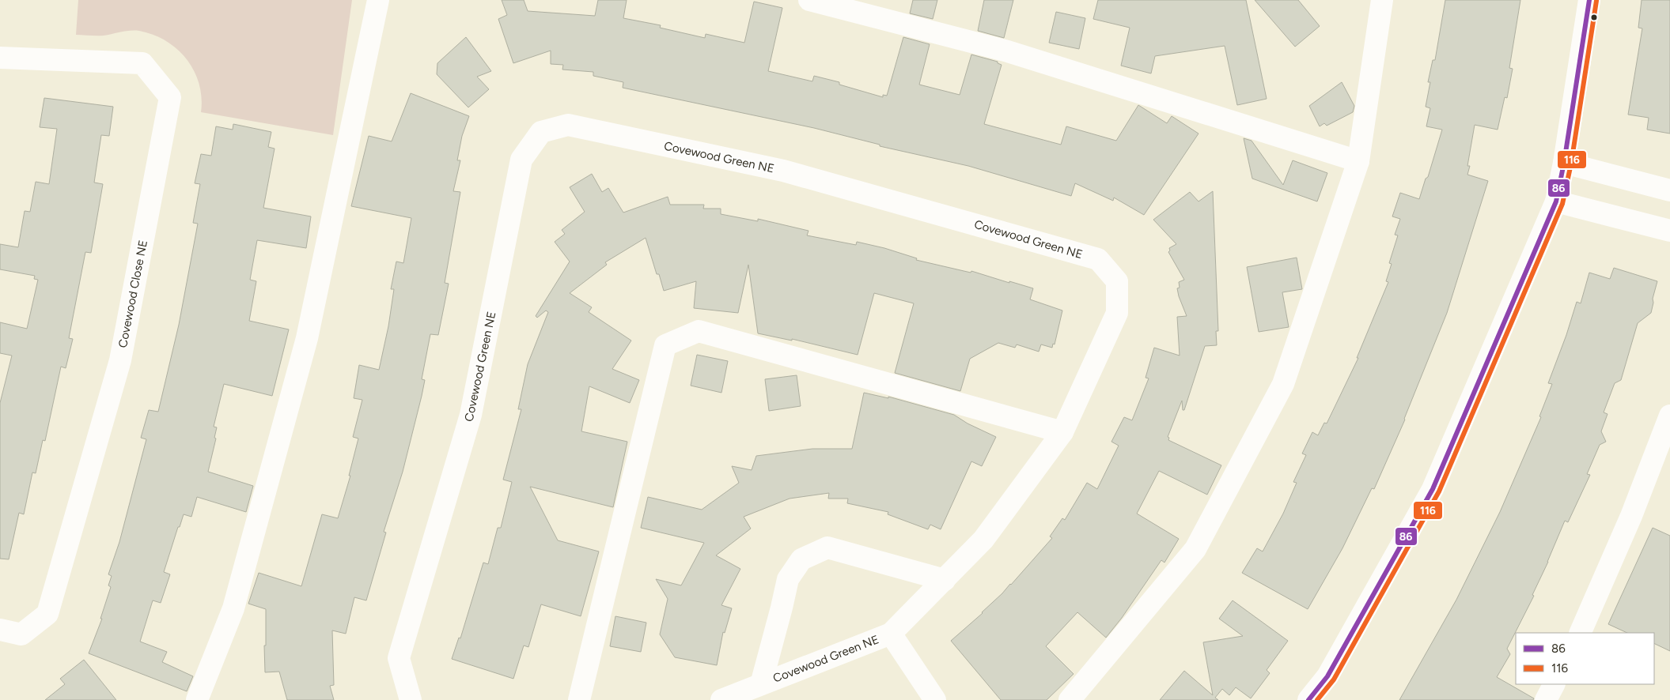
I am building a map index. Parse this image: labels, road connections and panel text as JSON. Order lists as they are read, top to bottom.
{
  "streets": {
    "street": ["Covewood Green NE", "Covewood Close NE"]
  },
  "lines": ["transit line 86", "transit line 116"],
  "legend": ["86", "116"]
}
